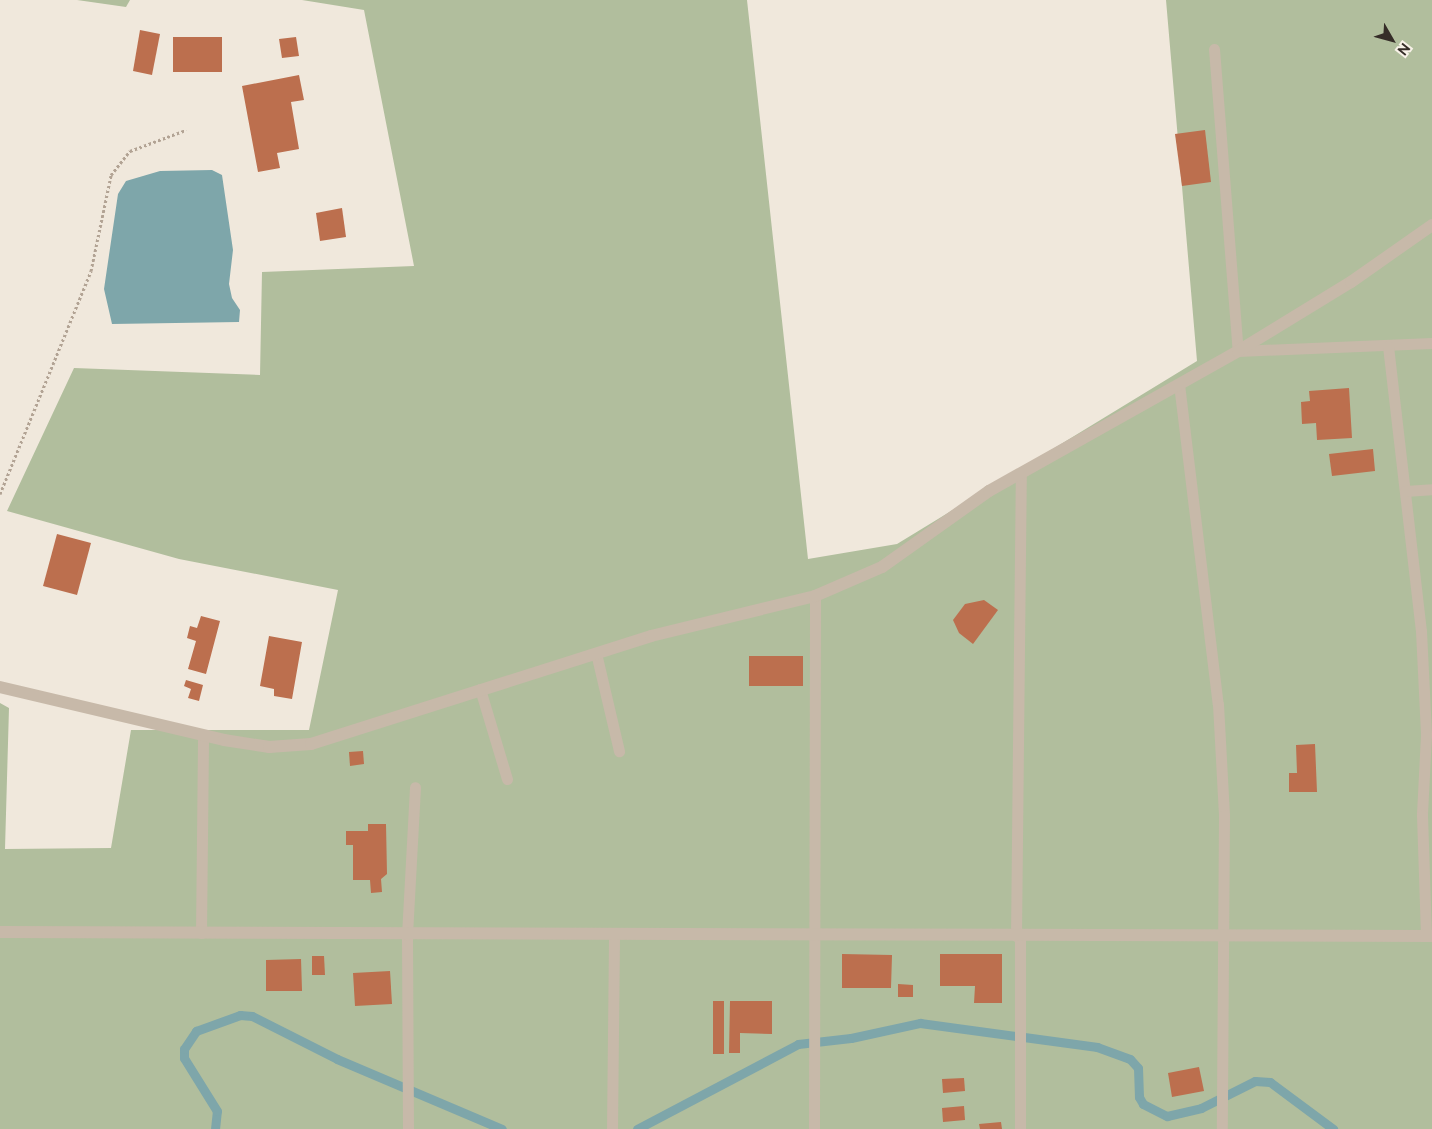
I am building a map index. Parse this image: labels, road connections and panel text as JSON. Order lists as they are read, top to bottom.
{
  "north": "bottom right"
}
